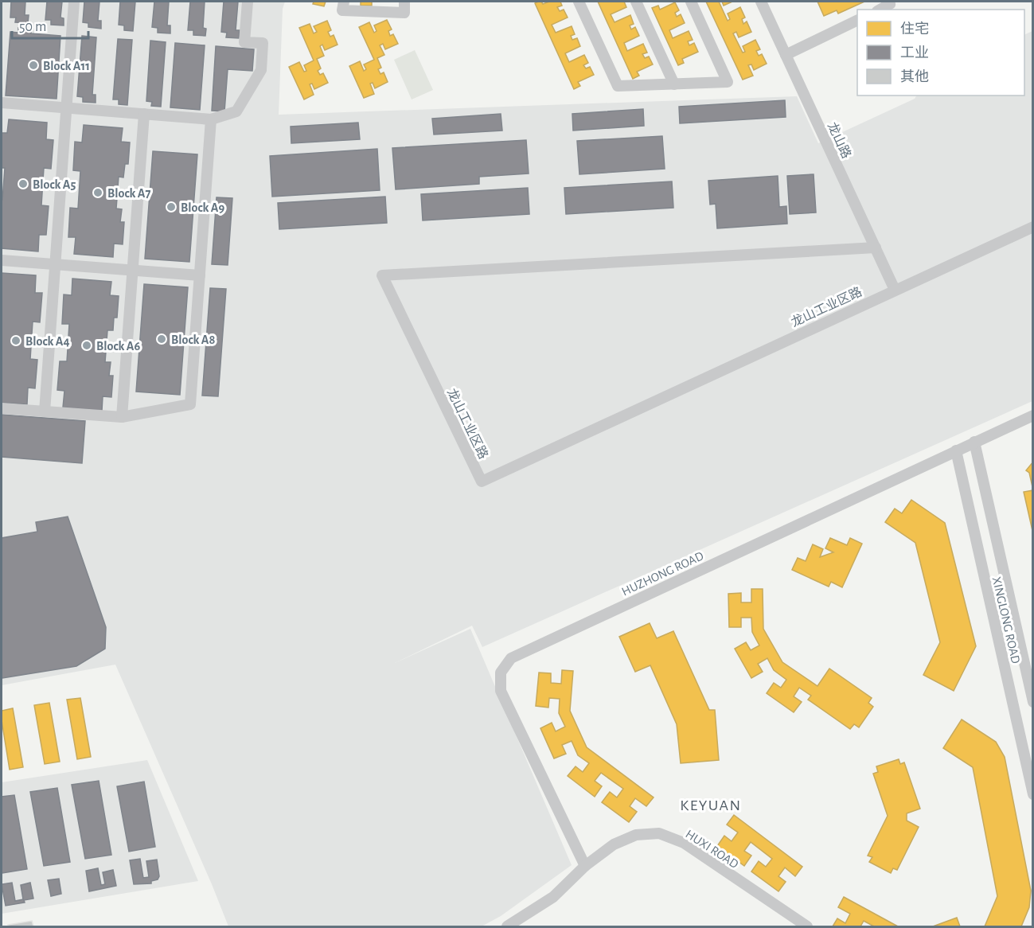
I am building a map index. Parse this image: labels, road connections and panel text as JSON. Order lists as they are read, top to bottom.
{
  "streets": {
    "street": [
      "龙山路",
      "龙山工业区路",
      "HUZHONG ROAD",
      "XINGLONG ROAD",
      "HUXI ROAD"
    ]
  },
  "crossings": [
    ["龙山路", "龙山工业区路"],
    ["HUZHONG ROAD", "XINGLONG ROAD"],
    ["HUZHONG ROAD", "HUXI ROAD"]
  ],
  "districts": ["KEYUAN"],
  "places": [
    "Block A11",
    "Block A5",
    "Block A7",
    "Block A9",
    "Block A8",
    "Block A4",
    "Block A6"
  ],
  "legend": ["住宅", "工业", "其他"],
  "scale_bar": "50 m"
}
